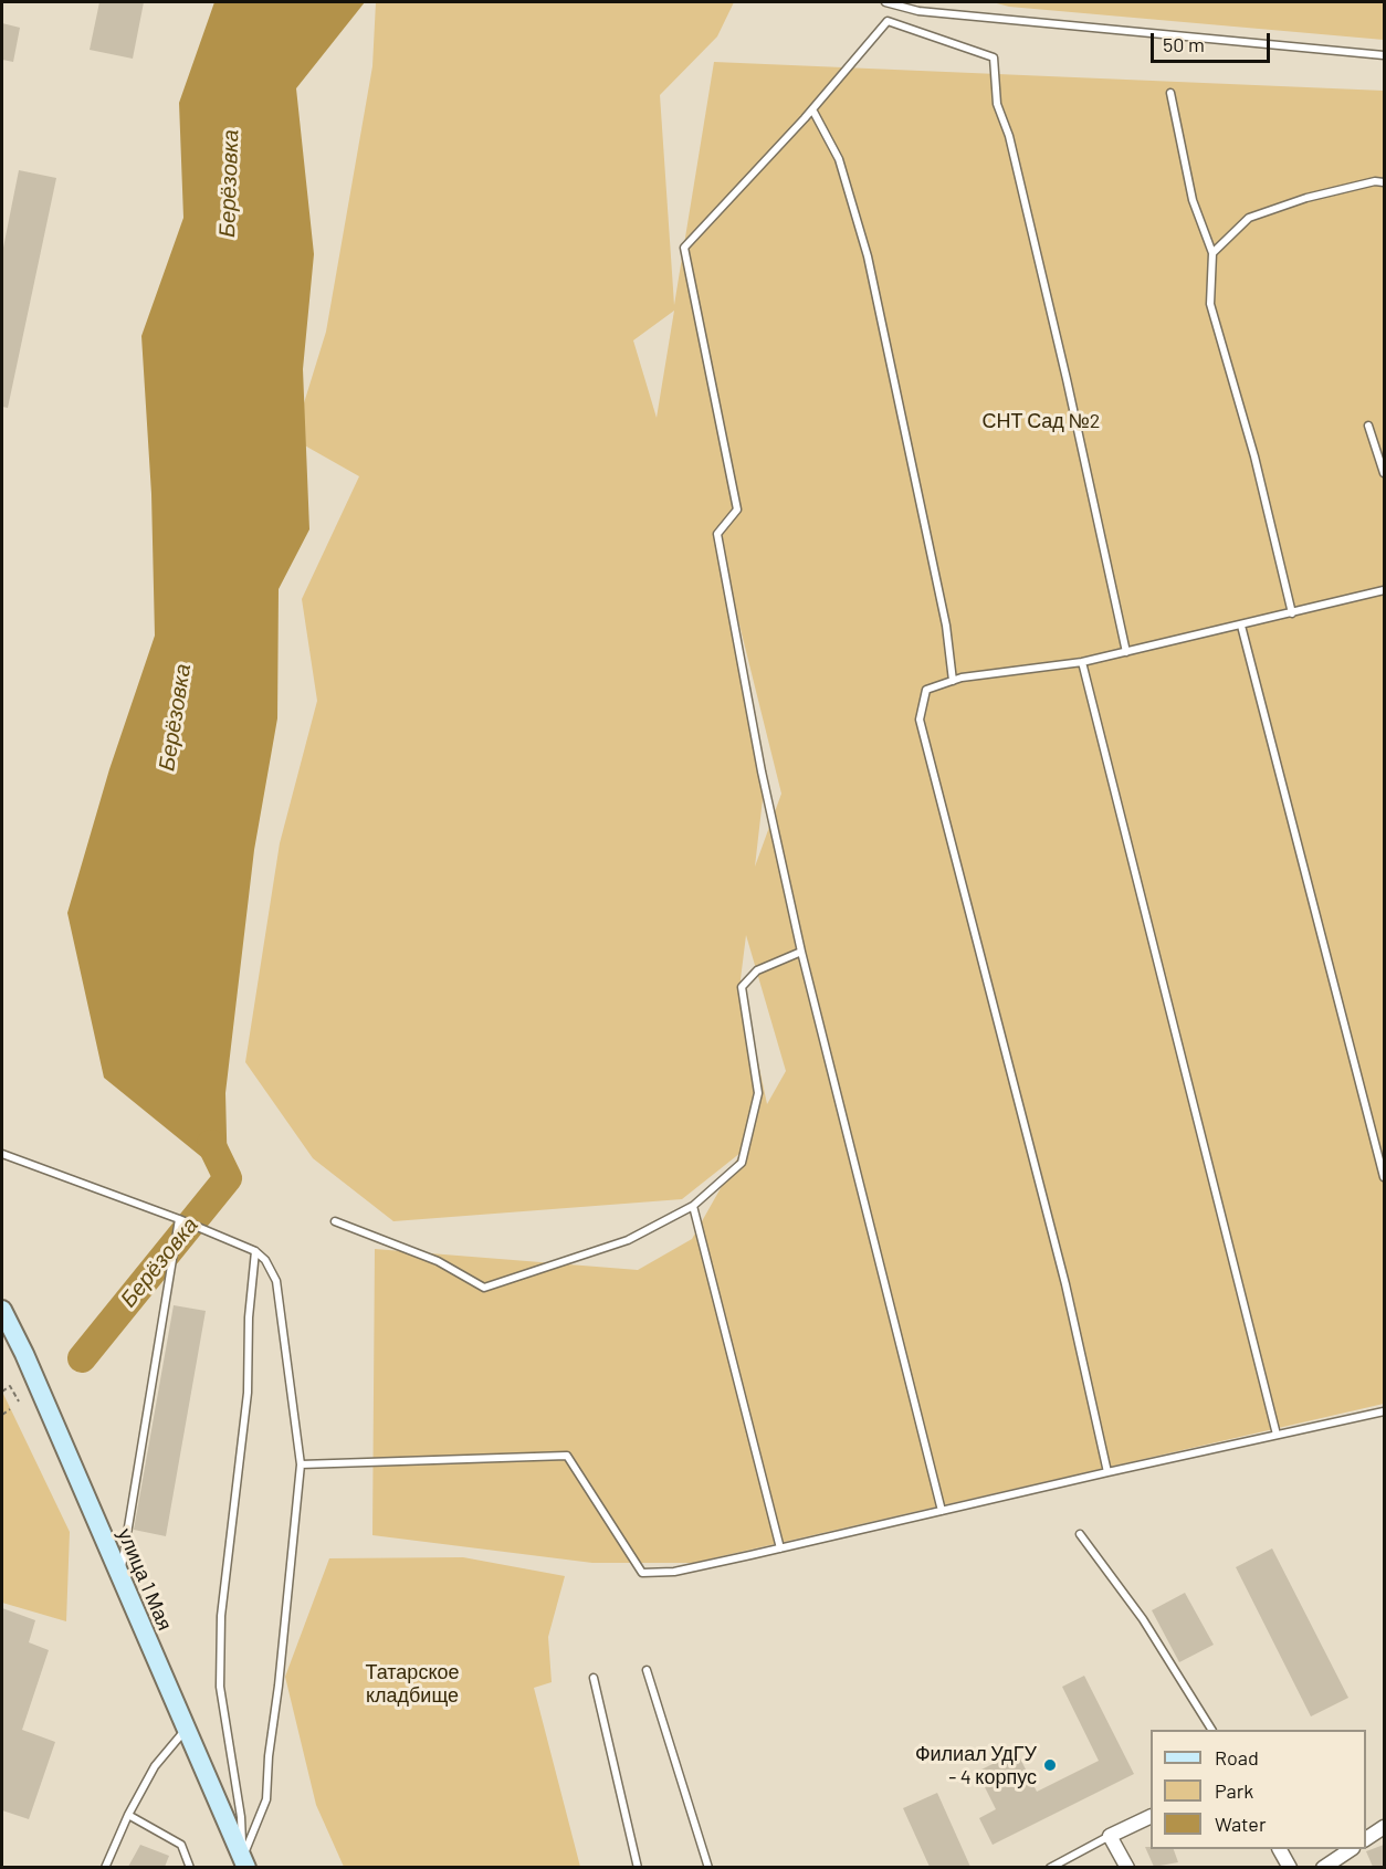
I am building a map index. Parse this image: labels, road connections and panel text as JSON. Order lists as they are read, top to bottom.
{
  "streets": {
    "main road": ["улица 1 Мая"]
  },
  "water": ["Берёзовка"],
  "parks": ["СНТ Сад №2", "Татарское кладбище"],
  "places": ["Филиал УдГУ - 4 корпус"],
  "legend": ["Road", "Park", "Water"],
  "scale_bar": "50 m"
}
